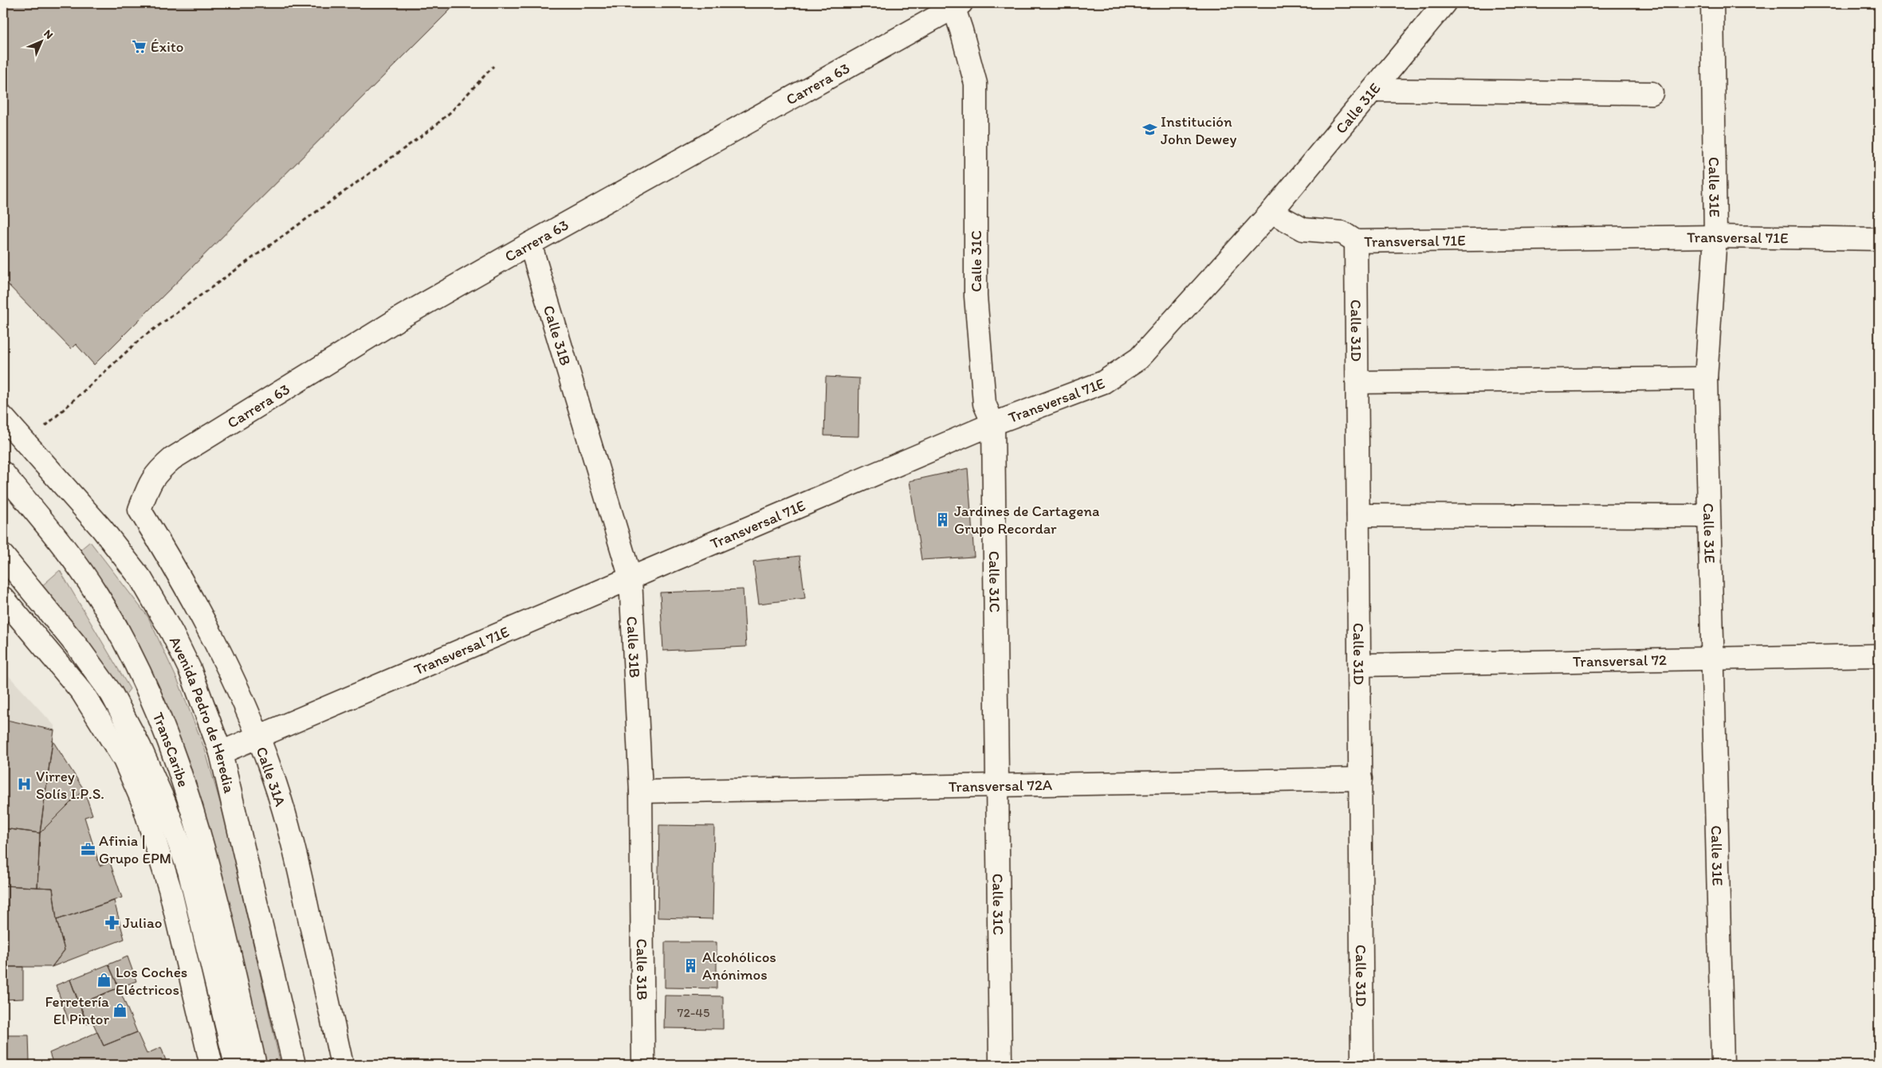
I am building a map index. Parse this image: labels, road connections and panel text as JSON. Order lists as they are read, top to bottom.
{
  "streets": {
    "main road": [
      "Carrera 63",
      "Calle 31E",
      "Transversal 71E",
      "Calle 31C",
      "Calle 31D",
      "Calle 31B",
      "Transversal 72",
      "Avenida Pedro de Heredia",
      "TransCaribe",
      "Calle 31A",
      "Transversal 72A"
    ]
  },
  "crossings": [
    ["Carrera 63", "Calle 31C"],
    ["Carrera 63", "Calle 31B"],
    ["Carrera 63", "Calle 31A"],
    ["Calle 31E", "Transversal 71E"],
    ["Calle 31E", "Transversal 72"],
    ["Transversal 71E", "Calle 31C"],
    ["Transversal 71E", "Calle 31D"],
    ["Transversal 71E", "Calle 31B"],
    ["Transversal 71E", "Avenida Pedro de Heredia"],
    ["Transversal 71E", "Calle 31A"],
    ["Calle 31C", "Transversal 72A"],
    ["Calle 31D", "Transversal 72"],
    ["Calle 31D", "Transversal 72A"],
    ["Calle 31B", "Transversal 72A"]
  ],
  "places": {
    "supermarket": ["Éxito"],
    "school or university": ["Institución John Dewey"],
    "building": ["Jardines de Cartagena Grupo Recordar", "Alcohólicos Anónimos"],
    "hospital": ["Virrey Solís I.P.S."],
    "office": ["Afinia | Grupo EPM"],
    "pharmacy": ["Juliao"],
    "shop": ["Los Coches Eléctricos", "Ferretería El Pintor"]
  },
  "house_numbers": ["72-45"],
  "north": "top right"
}
